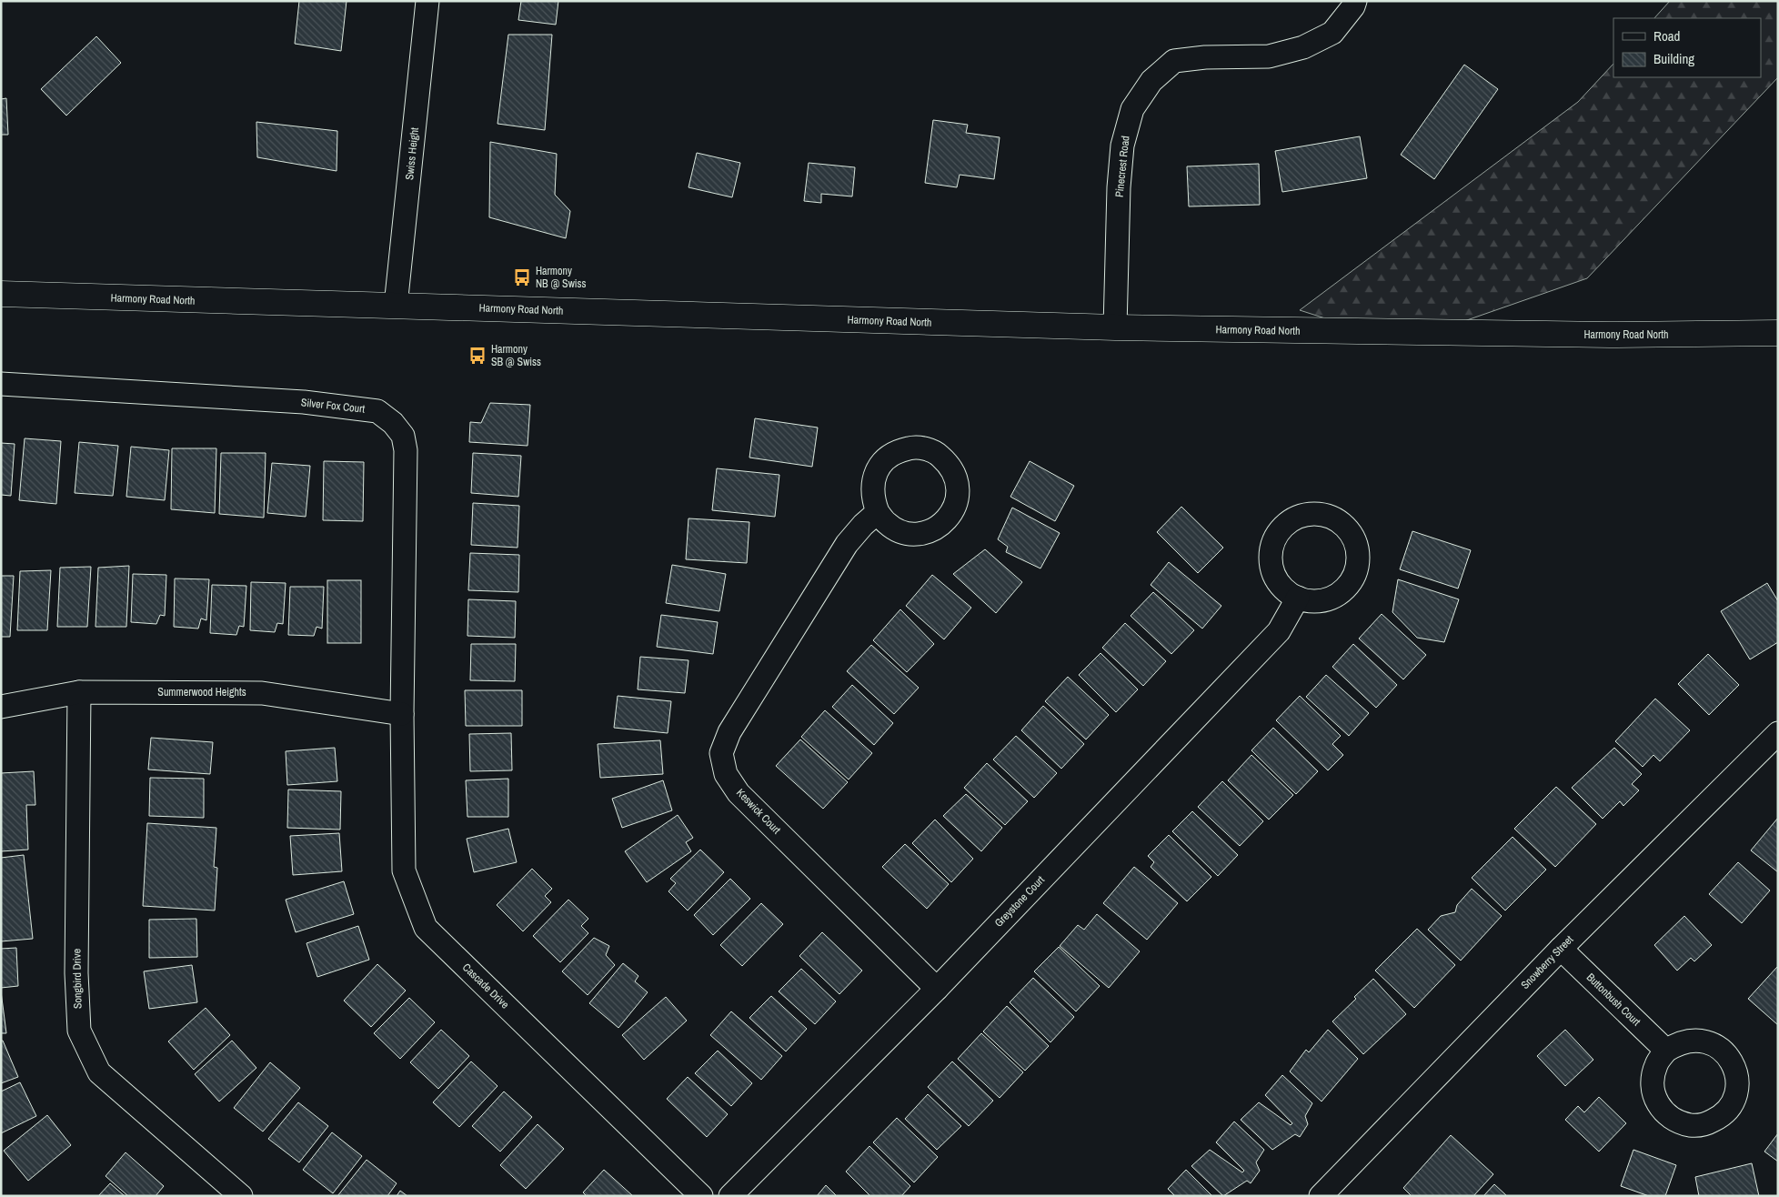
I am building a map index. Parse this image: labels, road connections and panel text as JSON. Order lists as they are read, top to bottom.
{
  "streets": {
    "main road": ["Harmony Road North"],
    "street": [
      "Swiss Height",
      "Pinecrest Road",
      "Silver Fox Court",
      "Summerwood Heights",
      "Keswick Court",
      "Greystone Court",
      "Snowberry Street",
      "Songbird Drive",
      "Cascade Drive",
      "Buttonbush Court"
    ]
  },
  "crossings": [
    ["Swiss Height", "Harmony Road North"],
    ["Pinecrest Road", "Harmony Road North"],
    ["Silver Fox Court", "Summerwood Heights"],
    ["Silver Fox Court", "Cascade Drive"],
    ["Summerwood Heights", "Songbird Drive"],
    ["Summerwood Heights", "Cascade Drive"],
    ["Keswick Court", "Greystone Court"],
    ["Snowberry Street", "Buttonbush Court"]
  ],
  "places": {
    "bus stop": ["Harmony NB @ Swiss", "Harmony SB @ Swiss"]
  },
  "legend": ["Road", "Building"]
}
